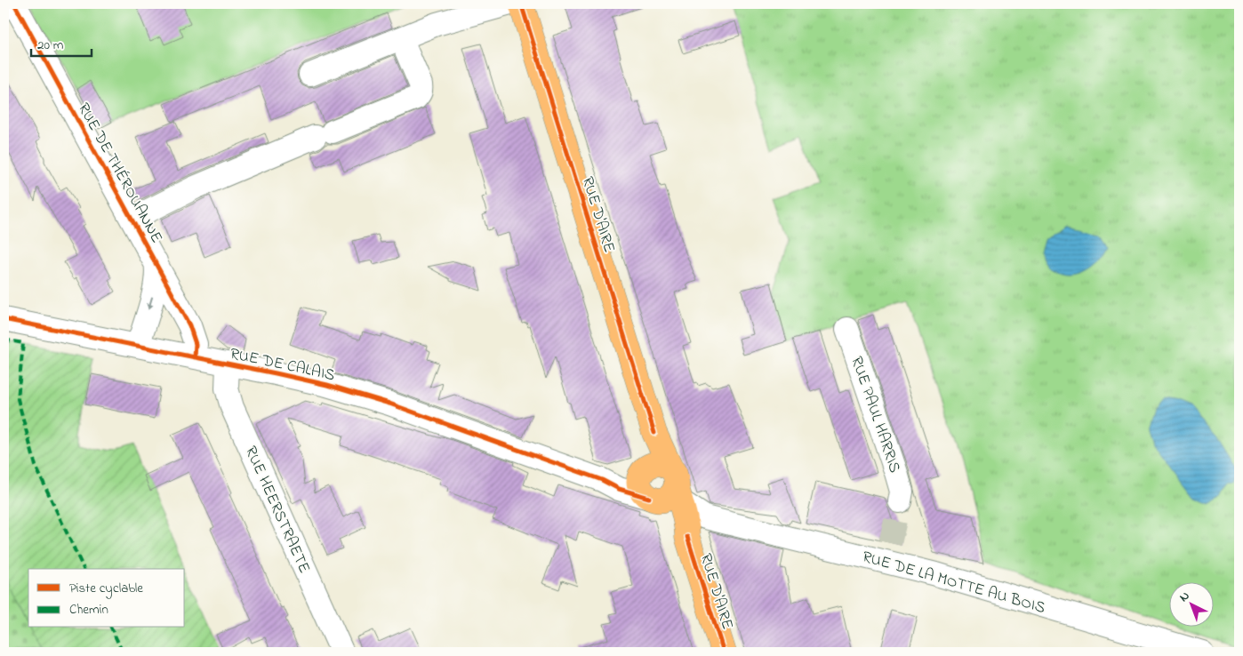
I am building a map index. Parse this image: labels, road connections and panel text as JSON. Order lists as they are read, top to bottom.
{
  "streets": {
    "main road": ["RUE D'AIRE"],
    "street": [
      "RUE DE THÉROUANNE",
      "RUE DE CALAIS",
      "RUE PAUL HARRIS",
      "RUE HEERSTRAETE",
      "RUE DE LA MOTTE AU BOIS"
    ]
  },
  "crossings": [
    ["RUE DE THÉROUANNE", "RUE DE CALAIS"],
    ["RUE D'AIRE", "RUE DE CALAIS"],
    ["RUE D'AIRE", "RUE DE LA MOTTE AU BOIS"],
    ["RUE DE CALAIS", "RUE HEERSTRAETE"],
    ["RUE DE CALAIS", "RUE DE LA MOTTE AU BOIS"]
  ],
  "legend": ["Piste cyclable", "Chemin"],
  "scale_bar": "20 m",
  "north": "top left"
}
